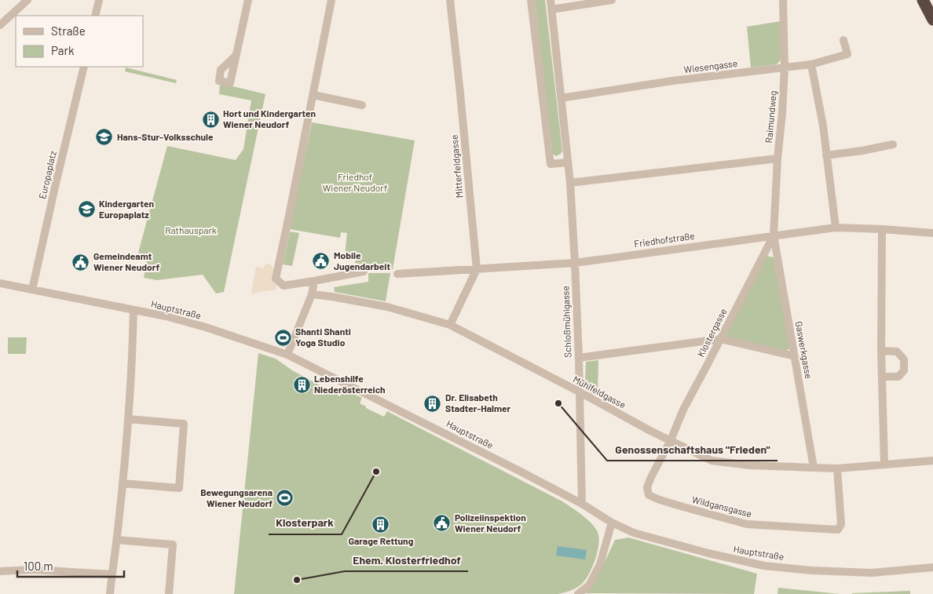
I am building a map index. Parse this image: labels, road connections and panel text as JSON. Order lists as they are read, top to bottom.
{
  "streets": {
    "street": [
      "Wiesengasse",
      "Raimundweg",
      "Mitterfeldgasse",
      "Europaplatz",
      "Friedhofstraße",
      "Hauptstraße",
      "Schloßmühlgasse",
      "Klostergasse",
      "Gaswerkgasse",
      "Mühlfeldgasse",
      "Wildgansgasse"
    ]
  },
  "crossings": [
    ["Wiesengasse", "Raimundweg"],
    ["Wiesengasse", "Schloßmühlgasse"],
    ["Raimundweg", "Friedhofstraße"],
    ["Raimundweg", "Klostergasse"],
    ["Raimundweg", "Gaswerkgasse"],
    ["Mitterfeldgasse", "Friedhofstraße"],
    ["Europaplatz", "Hauptstraße"],
    ["Friedhofstraße", "Schloßmühlgasse"],
    ["Friedhofstraße", "Klostergasse"],
    ["Friedhofstraße", "Gaswerkgasse"],
    ["Hauptstraße", "Schloßmühlgasse"],
    ["Schloßmühlgasse", "Mühlfeldgasse"],
    ["Klostergasse", "Gaswerkgasse"],
    ["Klostergasse", "Mühlfeldgasse"],
    ["Klostergasse", "Wildgansgasse"],
    ["Gaswerkgasse", "Mühlfeldgasse"],
    ["Mühlfeldgasse", "Wildgansgasse"]
  ],
  "parks": ["Friedhof Wiener Neudorf", "Rathauspark"],
  "places": {
    "building": [
      "Hort und Kindergarten Wiener Neudorf",
      "Lebenshilfe Niederösterreich",
      "Dr. Elisabeth Stadter-Halmer",
      "Garage Rettung"
    ],
    "school or university": ["Hans-Stur-Volksschule", "Kindergarten Europaplatz"],
    "public building": ["Mobile Jugendarbeit", "Gemeindeamt Wiener Neudorf", "Polizeiinspektion Wiener Neudorf"],
    "sports": ["Shanti Shanti Yoga Studio", "Bewegungsarena Wiener Neudorf"],
    "other": ["Genossenschaftshaus \"Frieden\"", "Klosterpark", "Ehem. Klosterfriedhof"]
  },
  "legend": ["Straße", "Park"],
  "scale_bar": "100 m"
}
